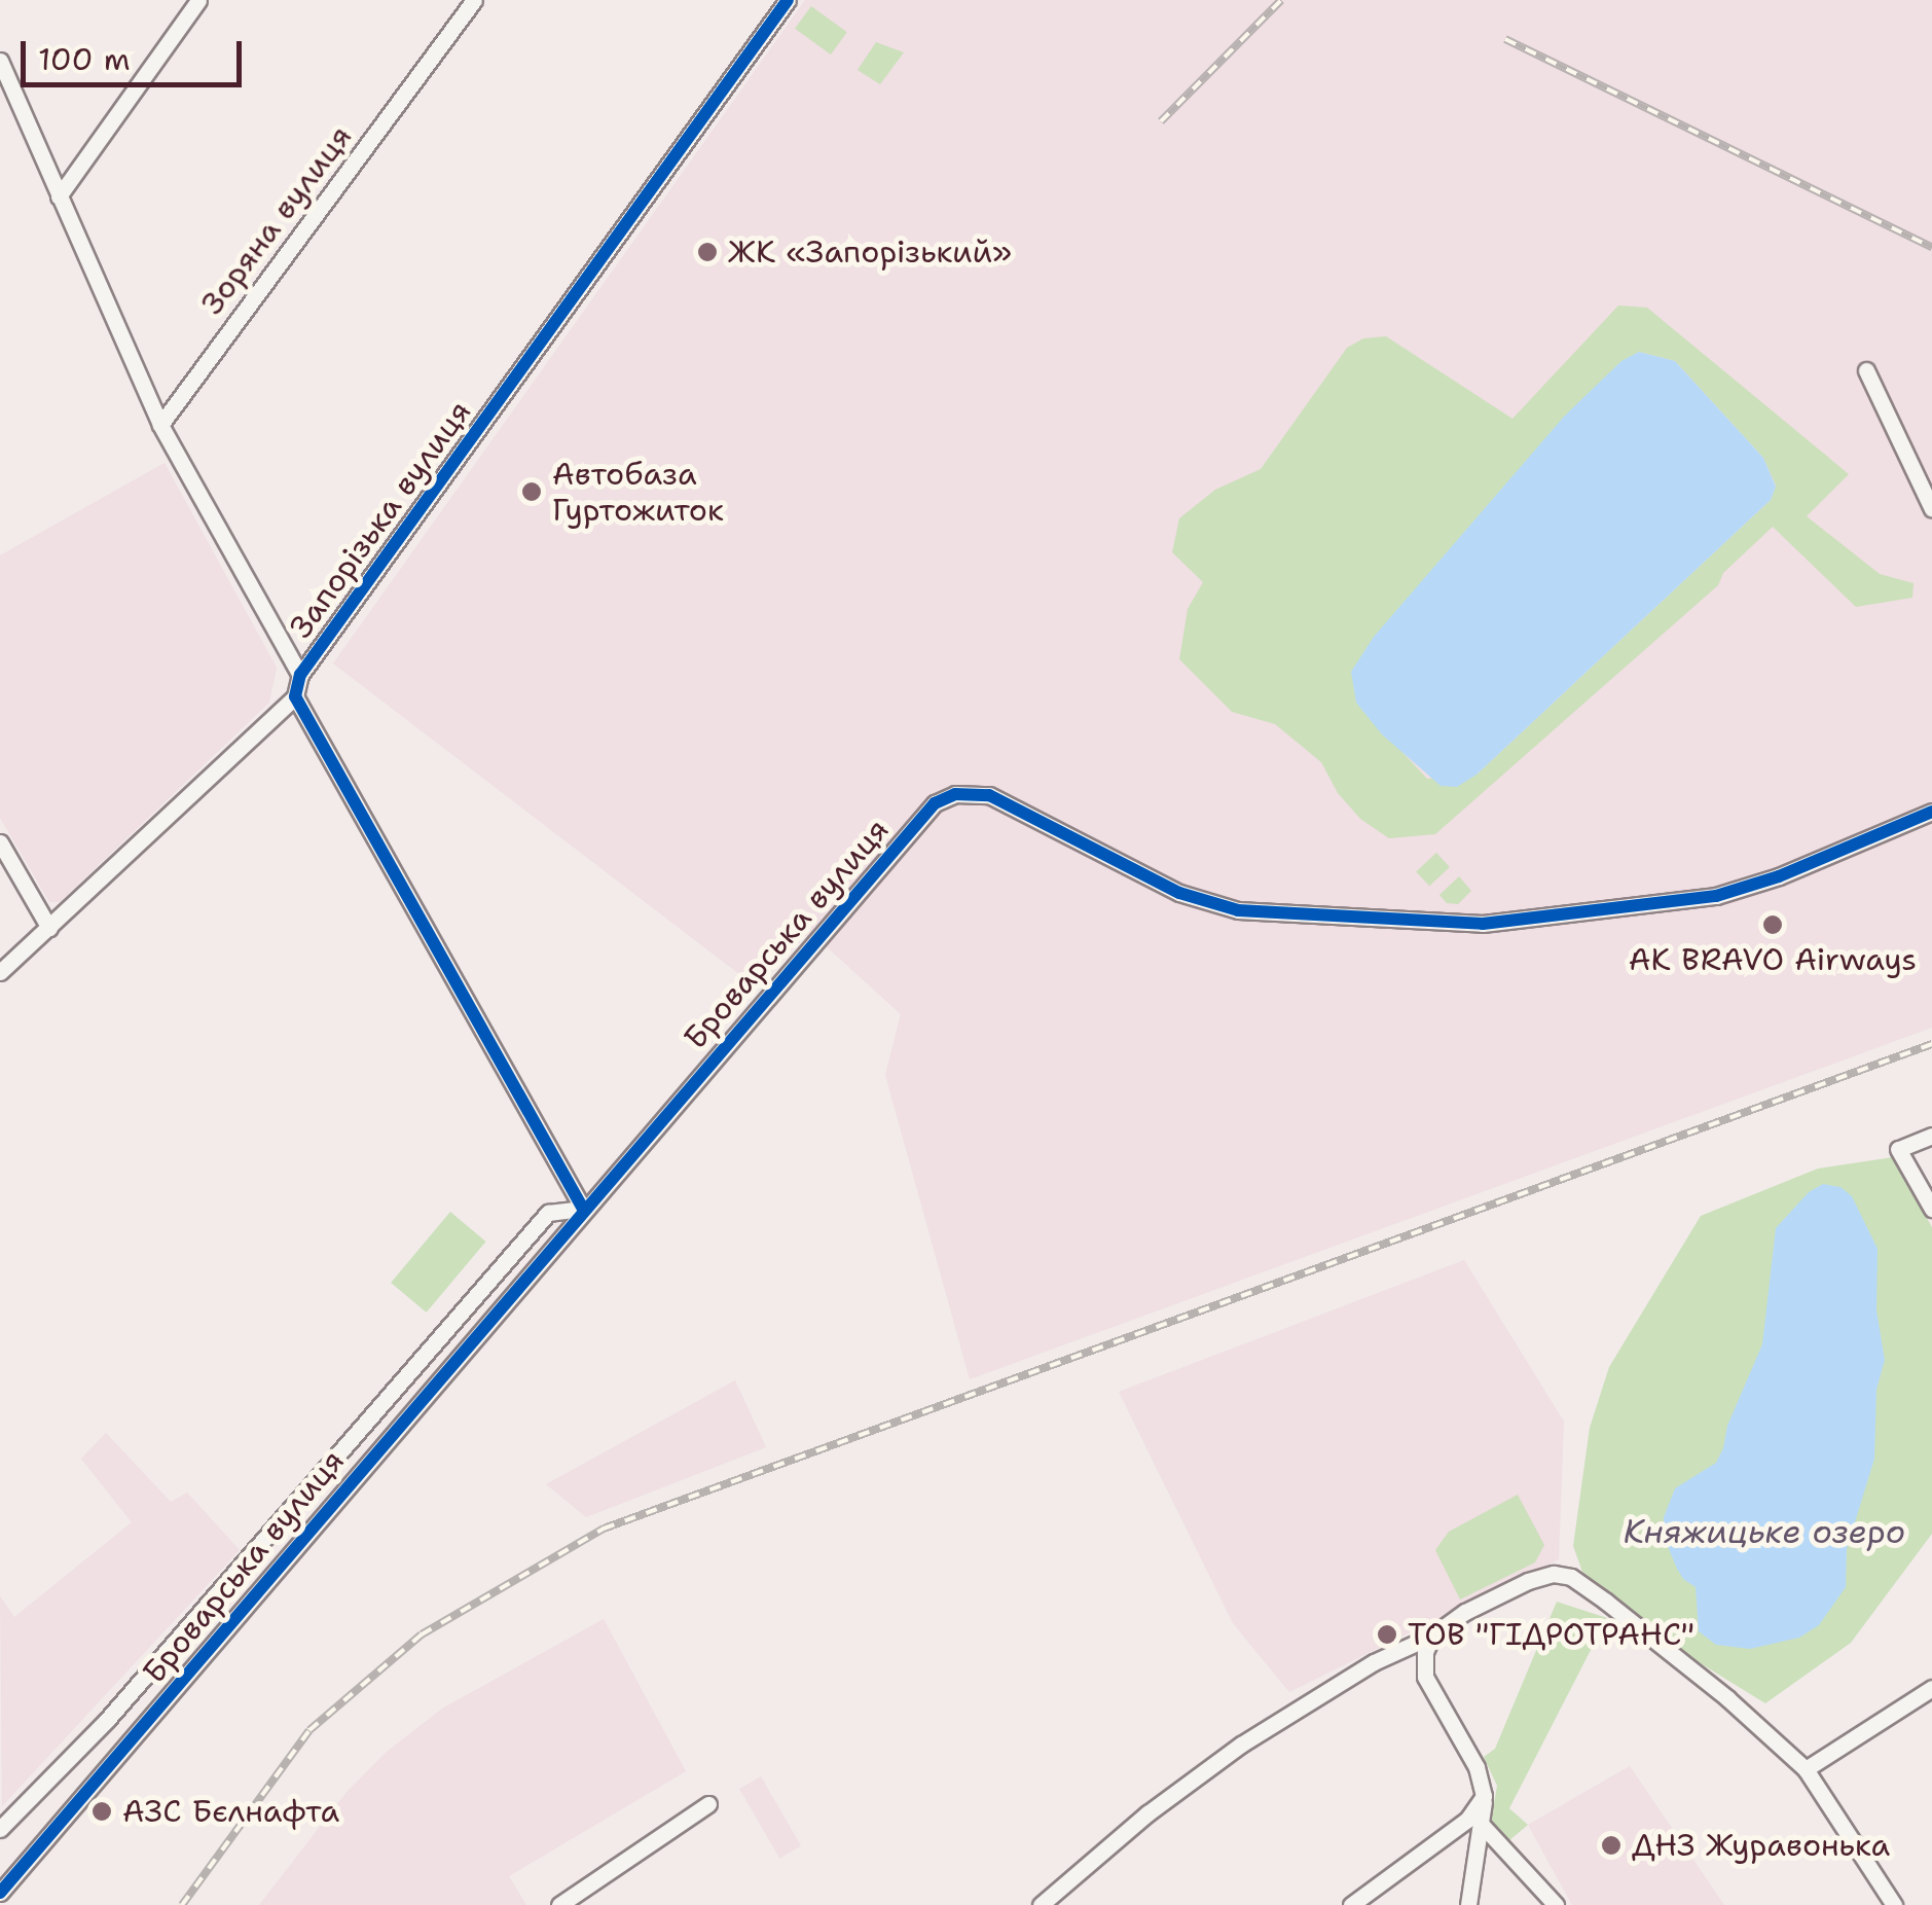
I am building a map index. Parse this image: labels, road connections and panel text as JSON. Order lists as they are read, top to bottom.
{
  "streets": {
    "street": ["Зоряна вулиця", "Запорізька вулиця", "Броварська вулиця"]
  },
  "water": ["Княжицьке озеро"],
  "places": [
    "ЖК «Запорізький»",
    "Автобаза Гуртожиток",
    "АК BRAVO Airways",
    "ТОВ \"ГІДРОТРАНС\"",
    "АЗС Бєлнафта",
    "ДНЗ Журавонька"
  ],
  "scale_bar": "100 m"
}
